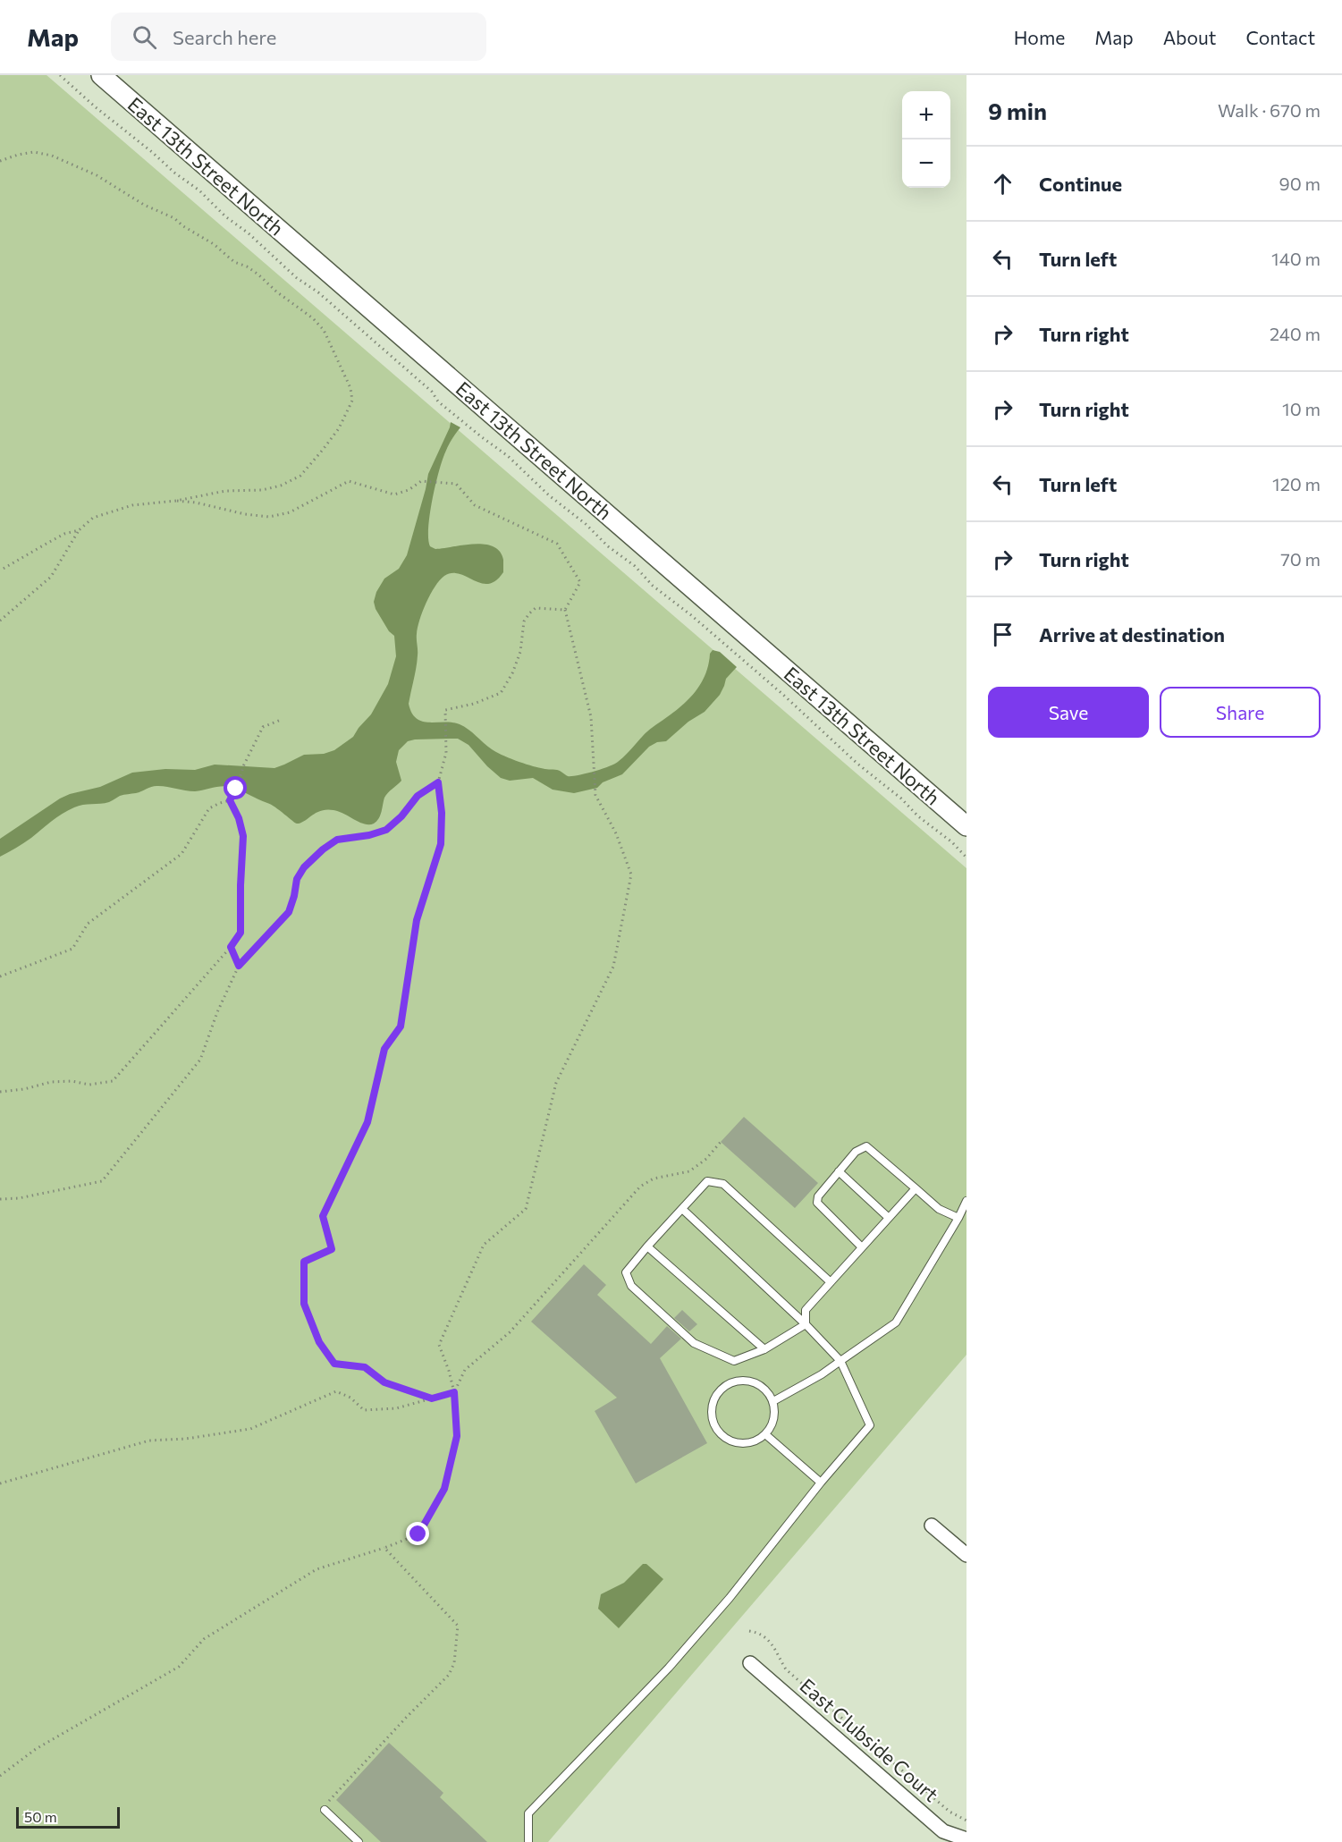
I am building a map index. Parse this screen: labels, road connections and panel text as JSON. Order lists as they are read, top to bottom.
{
  "streets": {
    "main road": ["East 13th Street North"],
    "street": ["East Clubside Court"]
  },
  "scale_bar": "50 m",
  "page": {
    "header": "Map",
    "search": "Search here",
    "nav": [
      "Home",
      "Map",
      "About",
      "Contact"
    ],
    "heading": ["9 min", "Walk · 670 m"],
    "map_buttons": ["+", "−"],
    "list": [
      ["Continue", "90 m"],
      ["Turn left", "140 m"],
      ["Turn right", "240 m"],
      ["Turn right", "10 m"],
      ["Turn left", "120 m"],
      ["Turn right", "70 m"],
      "Arrive at destination"
    ],
    "buttons": ["Save", "Share"],
    "scale": "50 m"
  }
}
